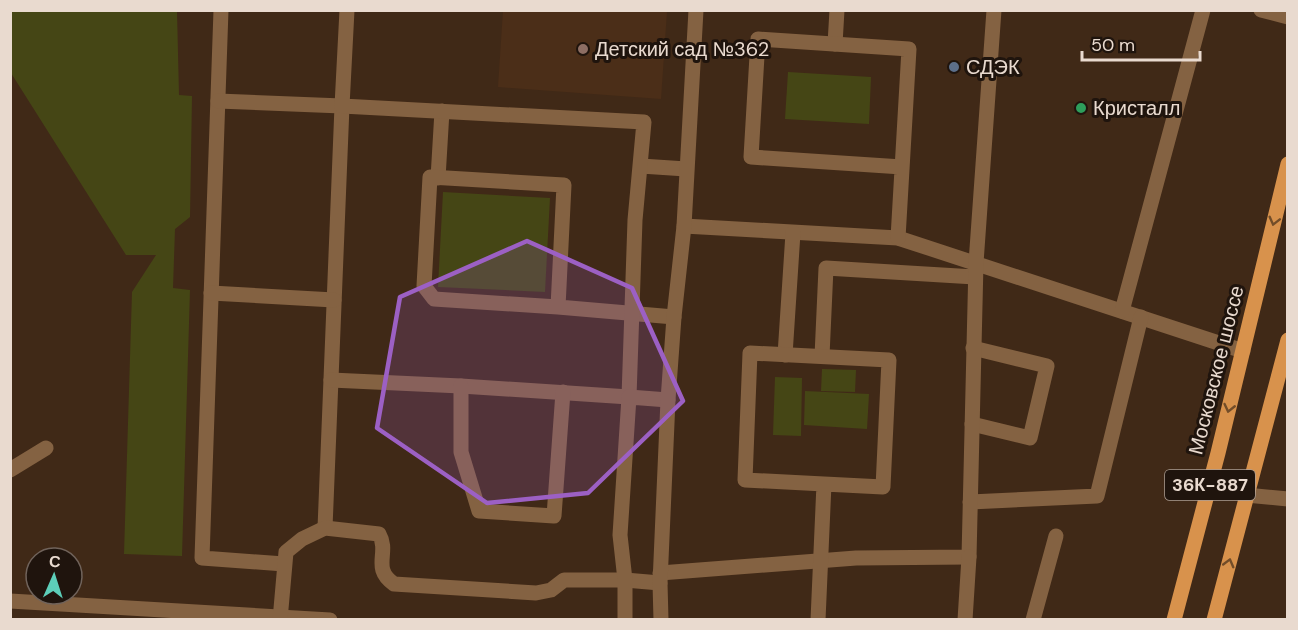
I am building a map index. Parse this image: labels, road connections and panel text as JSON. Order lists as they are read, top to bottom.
{
  "streets": {
    "main road": ["Московское шоссе", "36К-887"]
  },
  "places": ["Детский сад №362", "СДЭК", "Кристалл"],
  "scale_bar": "50 m",
  "north": "top"
}
